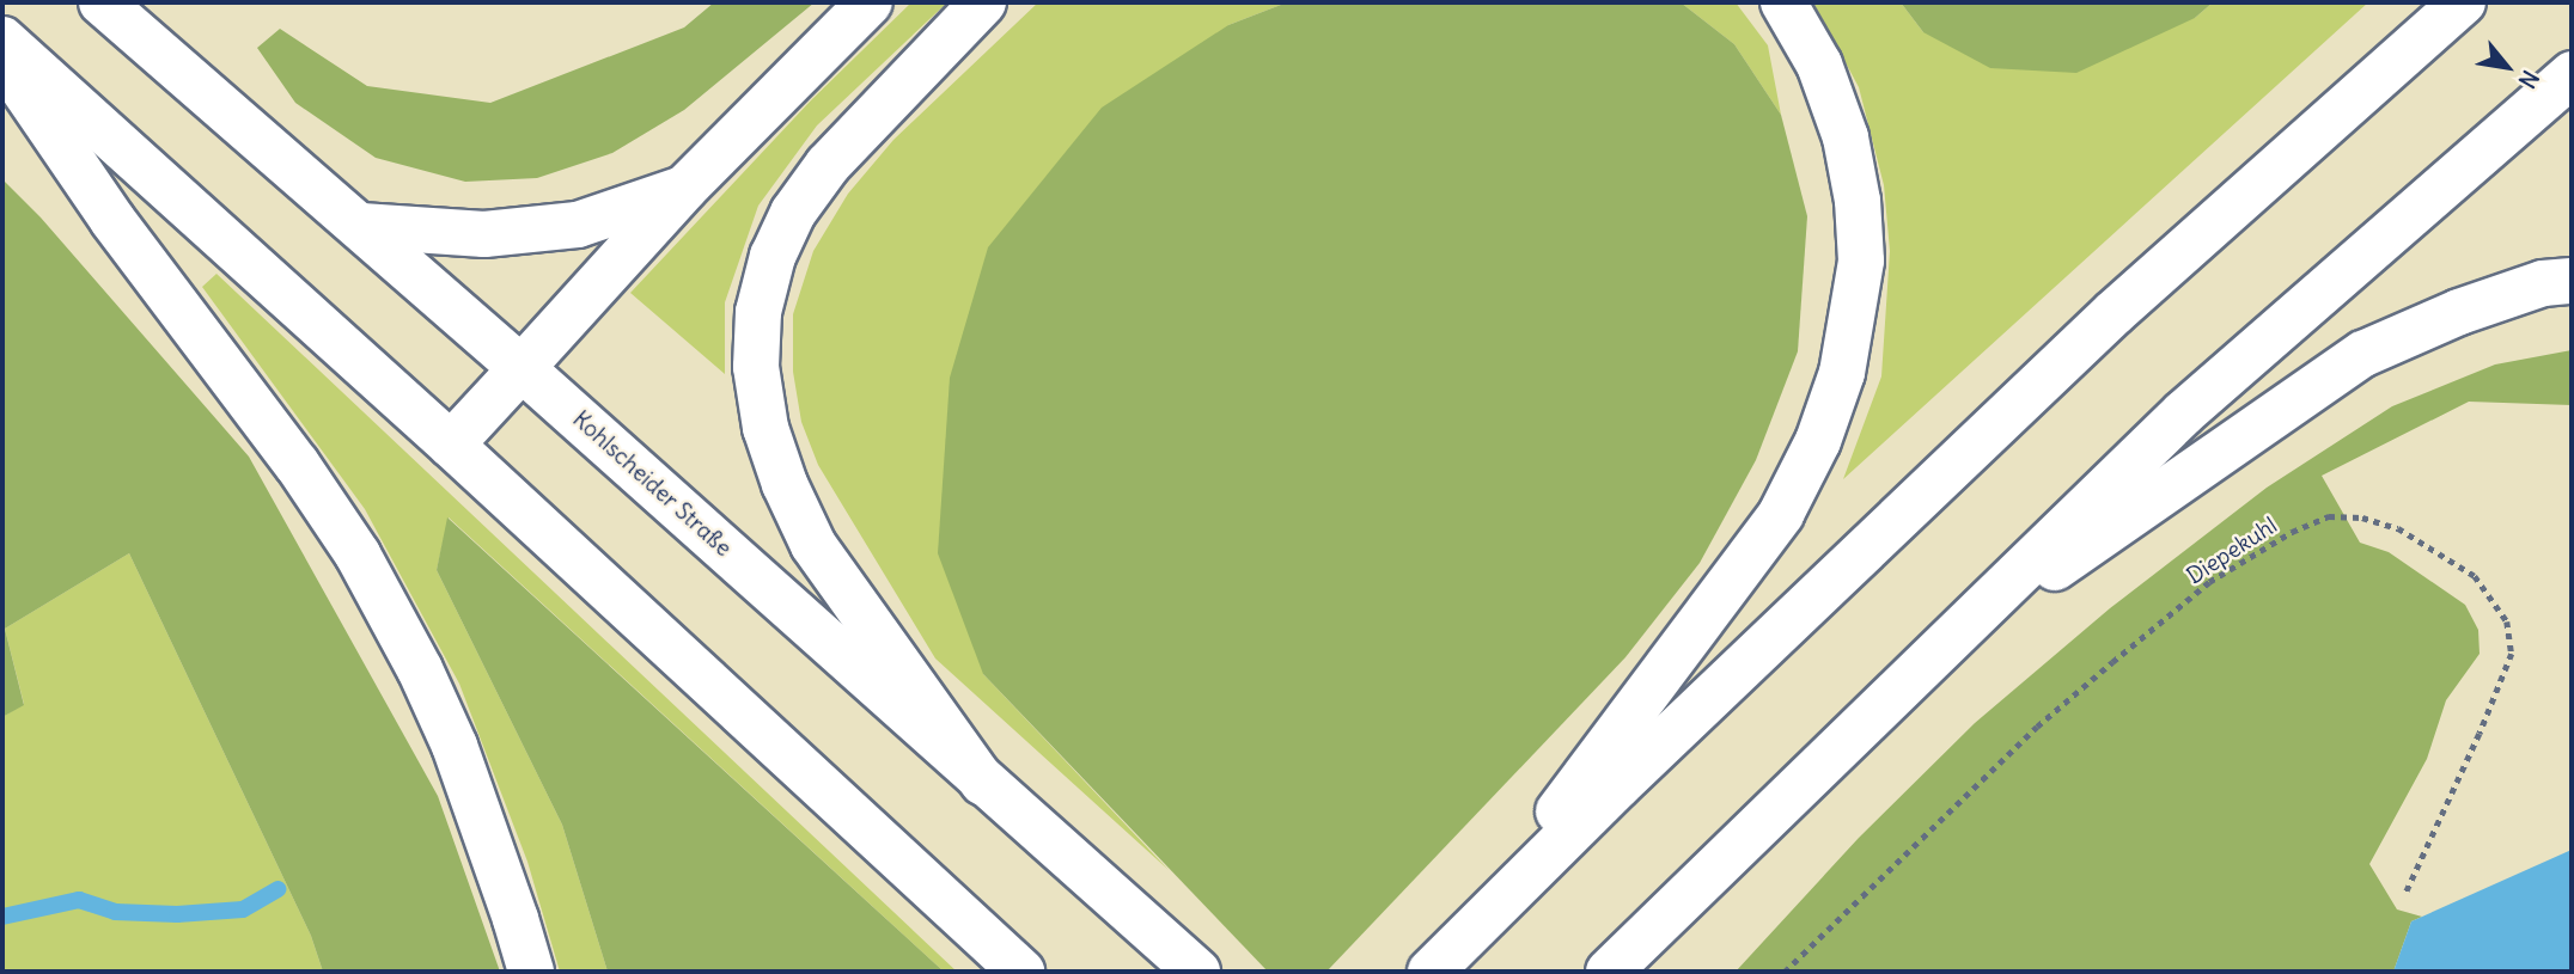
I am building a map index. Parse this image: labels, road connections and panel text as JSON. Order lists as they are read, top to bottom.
{
  "streets": {
    "main road": ["Kohlscheider Straße"],
    "path": ["Diepekuhl"]
  },
  "north": "bottom right"
}
